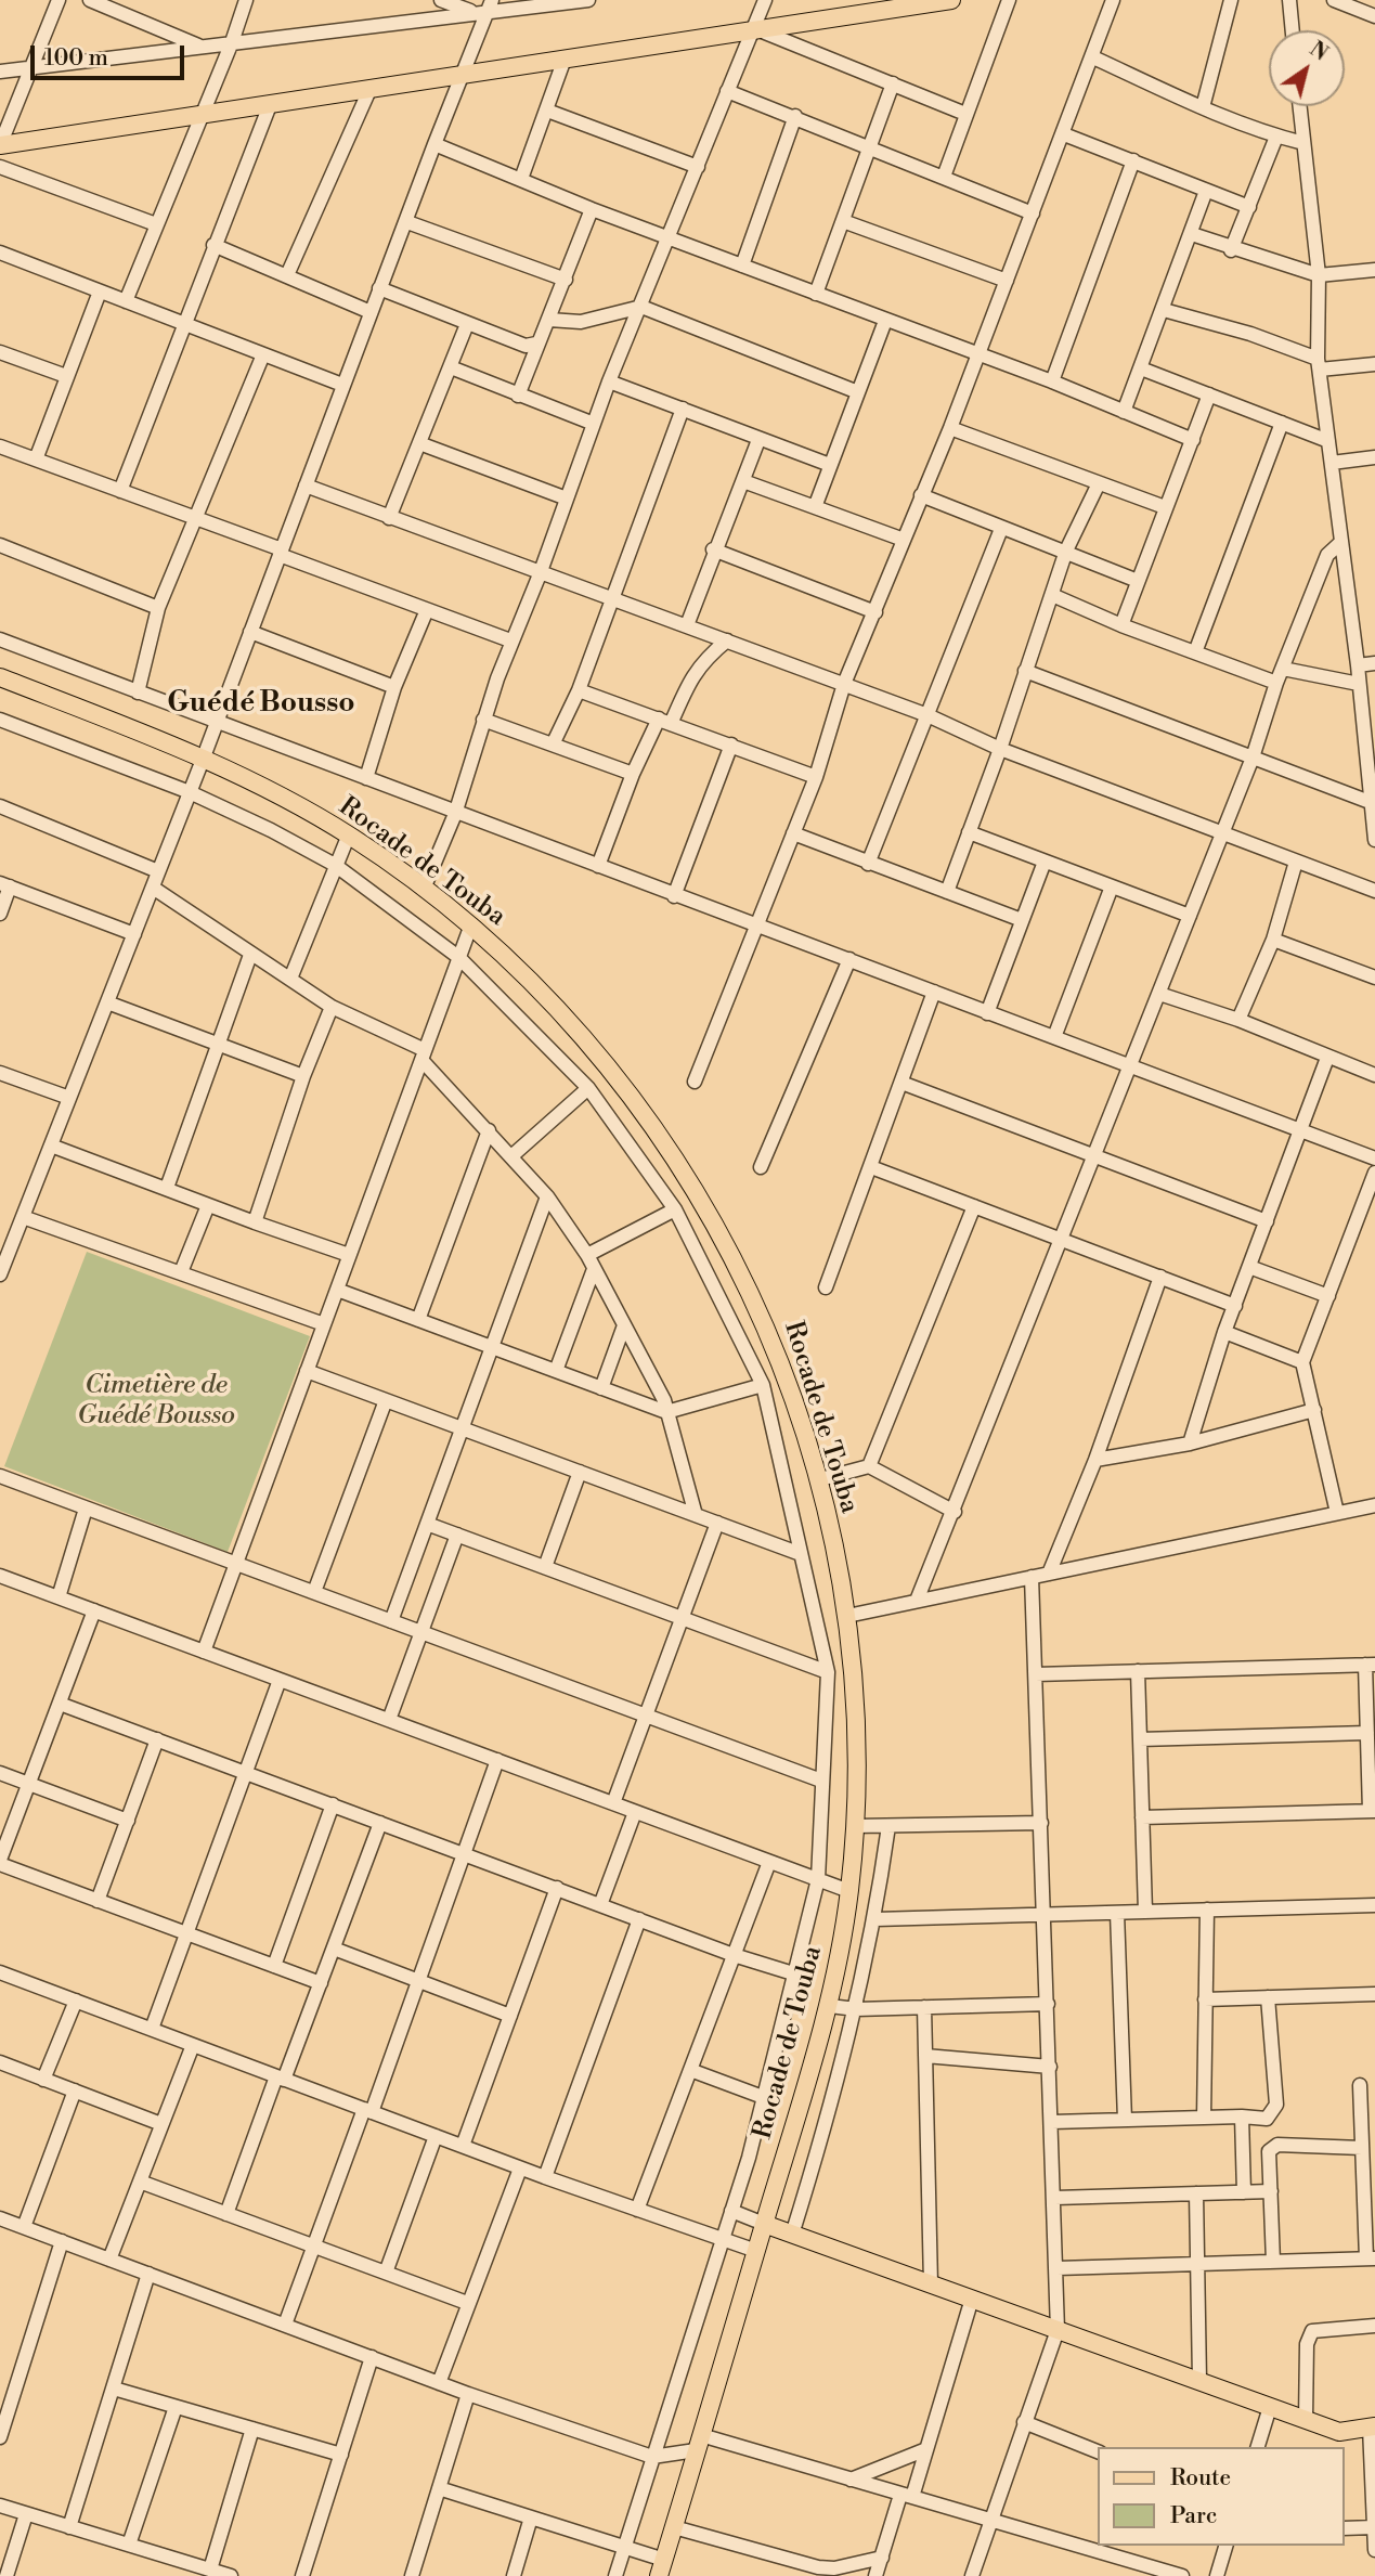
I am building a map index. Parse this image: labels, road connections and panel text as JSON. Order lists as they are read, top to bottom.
{
  "streets": {
    "main road": ["Rocade de Touba"]
  },
  "districts": ["Guédé Bousso"],
  "parks": ["Cimetière de Guédé Bousso"],
  "legend": ["Route", "Parc"],
  "scale_bar": "100 m",
  "north": "top right"
}
